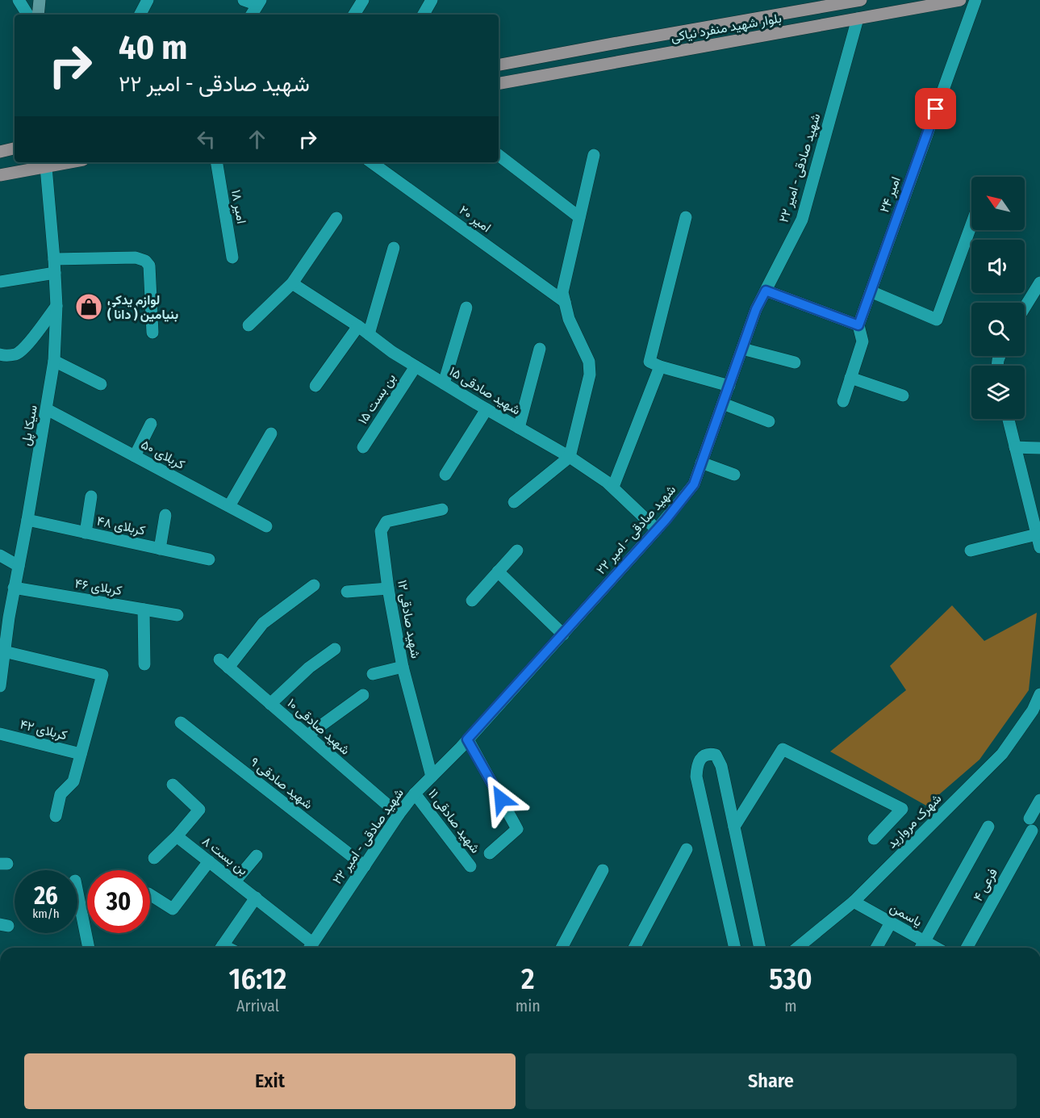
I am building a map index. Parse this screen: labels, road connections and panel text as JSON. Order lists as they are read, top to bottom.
{
  "streets": {
    "main road": ["بلوار شهید منفرد نیاکی"],
    "street": [
      "شهید صادقی - امیر ۲۲",
      "امیر ۲۴",
      "امیر ۱۸",
      "امیر ۲۰",
      "شهید صادقی ۱۵",
      "بن بست ۱۵",
      "سیکا پل",
      "کربلای ۵۰",
      "کربلای ۴۸",
      "کربلای ۴۶",
      "شهید صادقی ۱۲",
      "شهید صادقی ۱۰",
      "کربلای ۴۲",
      "شهید صادقی ۹",
      "شهید صادقی ۱۱",
      "شهرک مروارید",
      "بن بست ۸",
      "فرعی ۴",
      "یاسمن"
    ]
  },
  "crossings": [
    ["بلوار شهید منفرد نیاکی", "شهید صادقی - امیر ۲۲"],
    ["شهید صادقی - امیر ۲۲", "شهید صادقی ۱۵"],
    ["شهید صادقی - امیر ۲۲", "شهید صادقی ۱۲"],
    ["شهید صادقی - امیر ۲۲", "شهید صادقی ۱۰"],
    ["شهید صادقی - امیر ۲۲", "شهید صادقی ۹"],
    ["شهید صادقی - امیر ۲۲", "شهید صادقی ۱۱"],
    ["شهید صادقی - امیر ۲۲", "بن بست ۸"],
    ["شهید صادقی ۱۵", "بن بست ۱۵"],
    ["سیکا پل", "کربلای ۵۰"],
    ["سیکا پل", "کربلای ۴۸"],
    ["سیکا پل", "کربلای ۴۶"],
    ["شهرک مروارید", "یاسمن"]
  ],
  "places": {
    "shop": ["لوازم یدکی بنیامین ( دانا )"]
  },
  "north": "top left",
  "page": {
    "turn": ["40 m", "شهید صادقی - امیر ۲۲"],
    "speed": "26 km/h",
    "limit": "30",
    "eta": [
      "16:12",
      "Arrival",
      "2",
      "min",
      "530",
      "m"
    ],
    "buttons": ["Exit", "Share"]
  }
}
